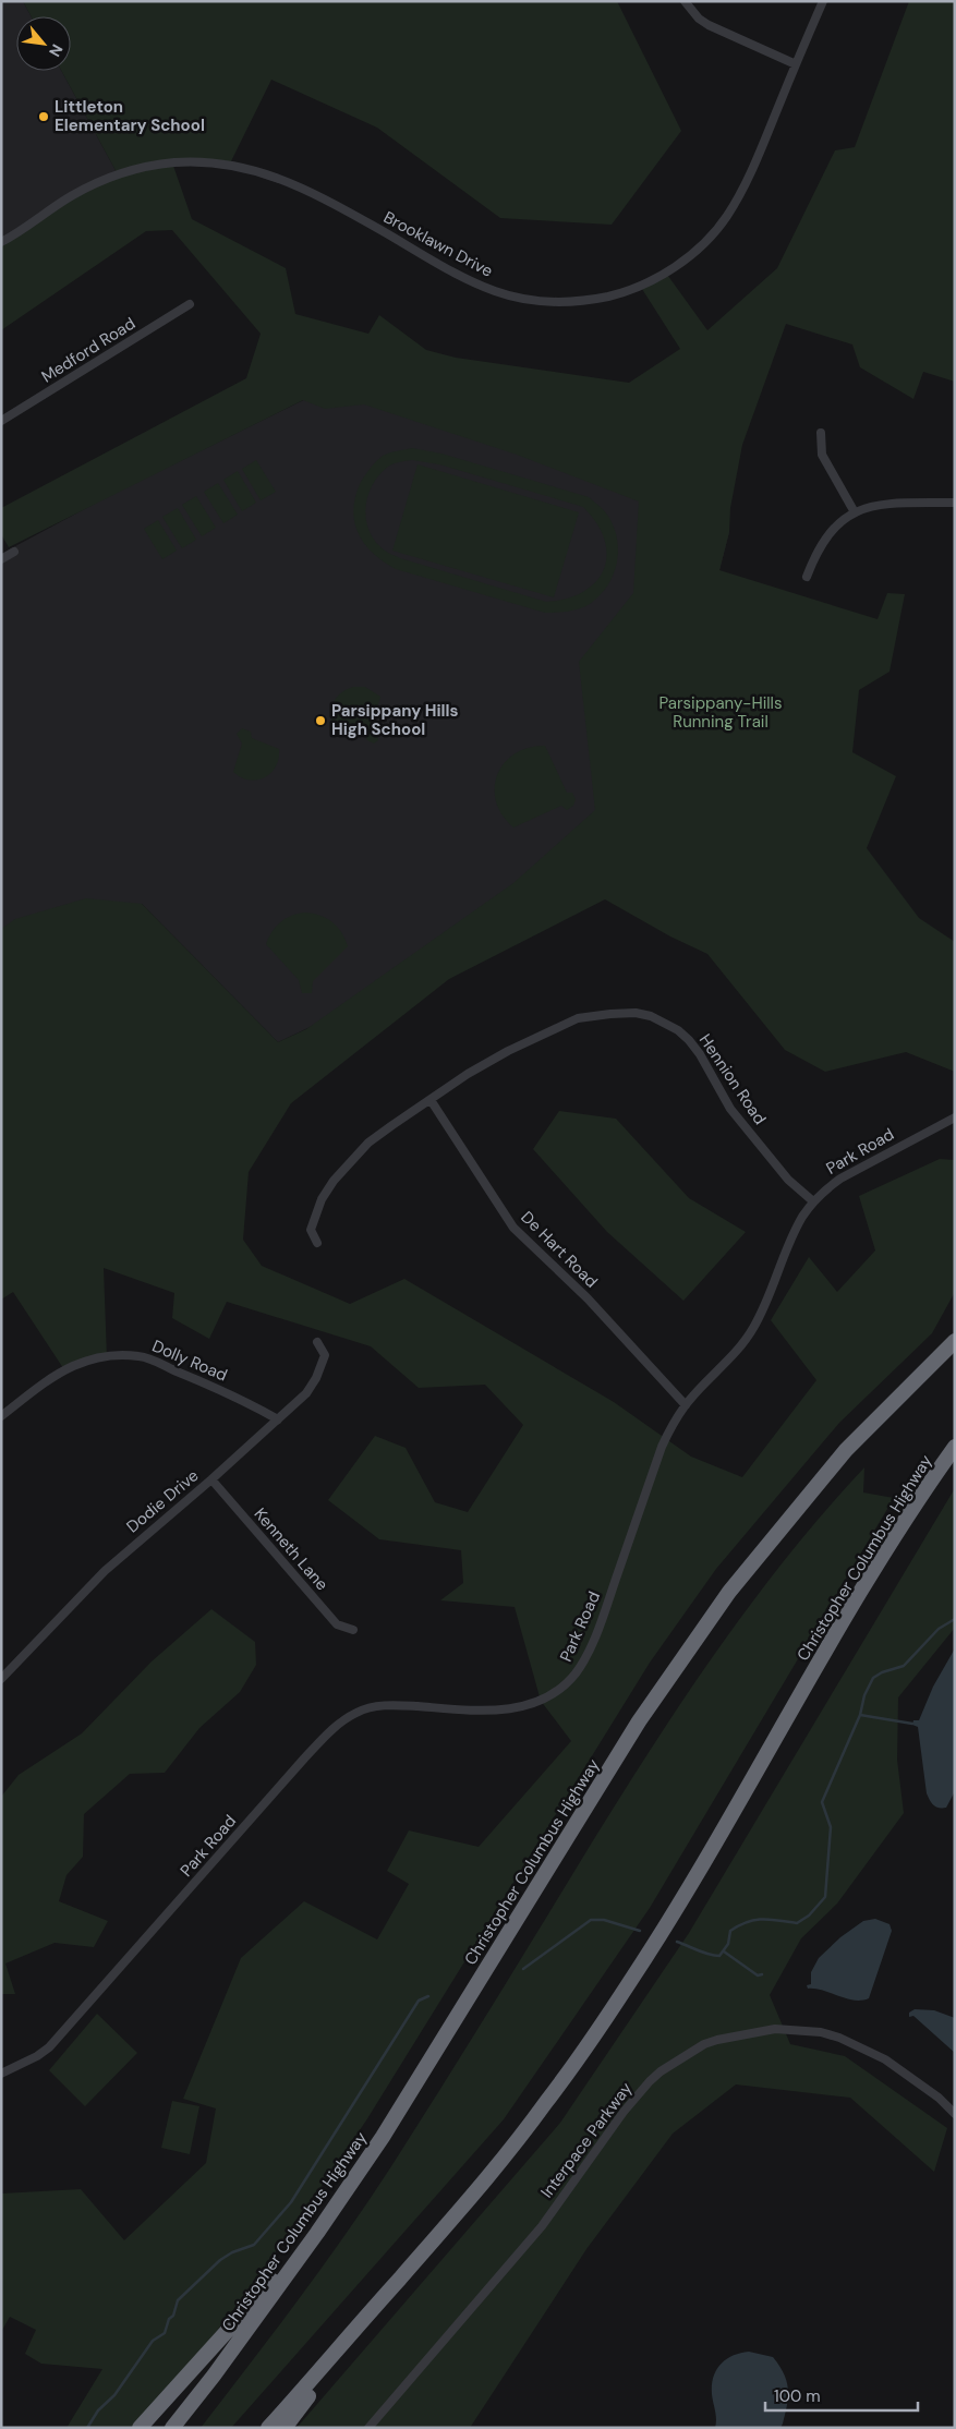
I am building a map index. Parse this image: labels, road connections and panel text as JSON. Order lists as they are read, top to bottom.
{
  "streets": {
    "highway": ["Christopher Columbus Highway"],
    "street": [
      "Brooklawn Drive",
      "Medford Road",
      "Hennion Road",
      "Park Road",
      "De Hart Road",
      "Dolly Road",
      "Dodie Drive",
      "Kenneth Lane",
      "Interpace Parkway"
    ]
  },
  "crossings": [
    ["Hennion Road", "Park Road"],
    ["Hennion Road", "De Hart Road"],
    ["Park Road", "De Hart Road"],
    ["Dolly Road", "Dodie Drive"],
    ["Dodie Drive", "Kenneth Lane"]
  ],
  "parks": ["Parsippany-Hills Running Trail"],
  "places": ["Littleton Elementary School", "Parsippany Hills High School"],
  "scale_bar": "100 m",
  "north": "bottom right"
}
